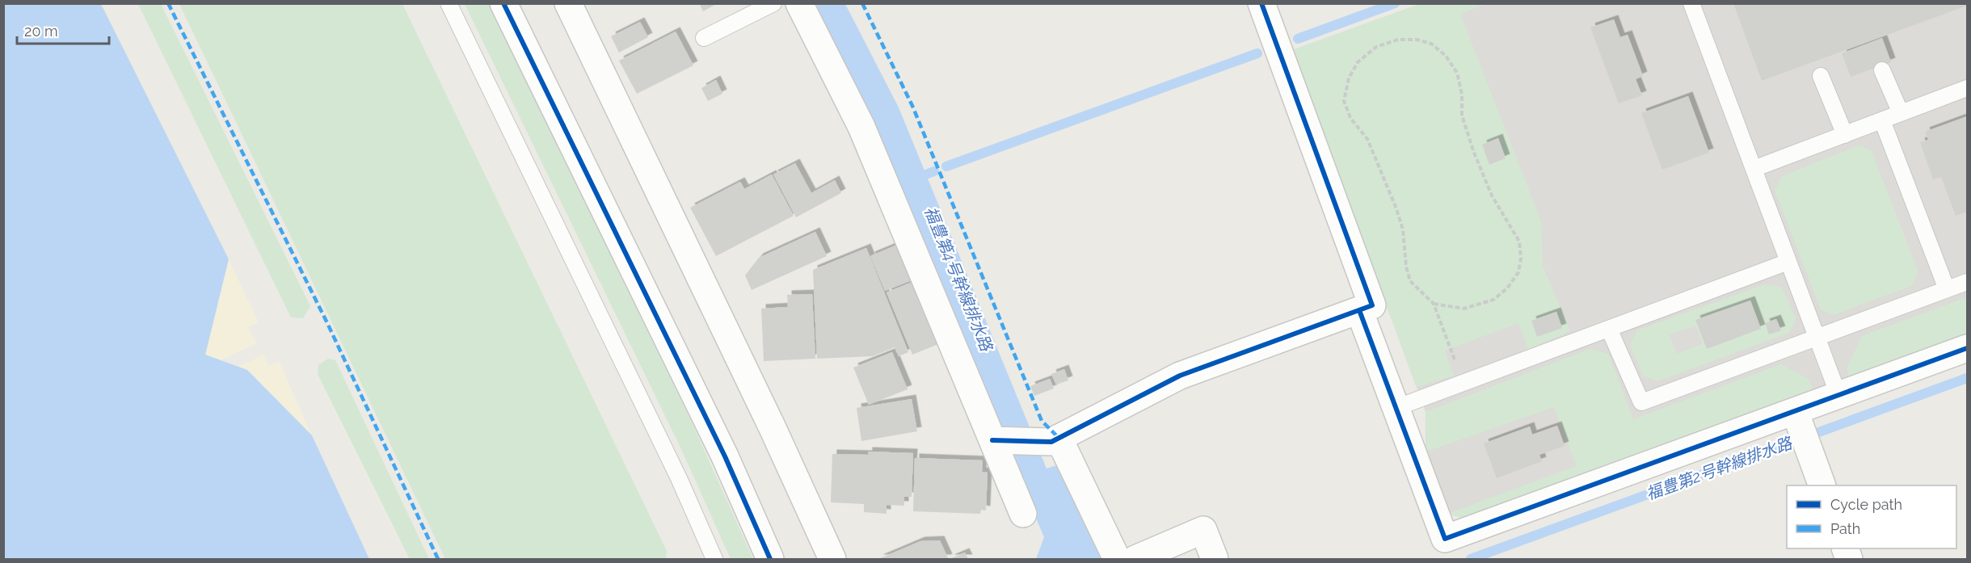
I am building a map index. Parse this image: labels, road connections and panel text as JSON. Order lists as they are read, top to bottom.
{
  "water": ["福豊第4号幹線排水路", "福豊第2号幹線排水路"],
  "legend": ["Cycle path", "Path"],
  "scale_bar": "20 m"
}
